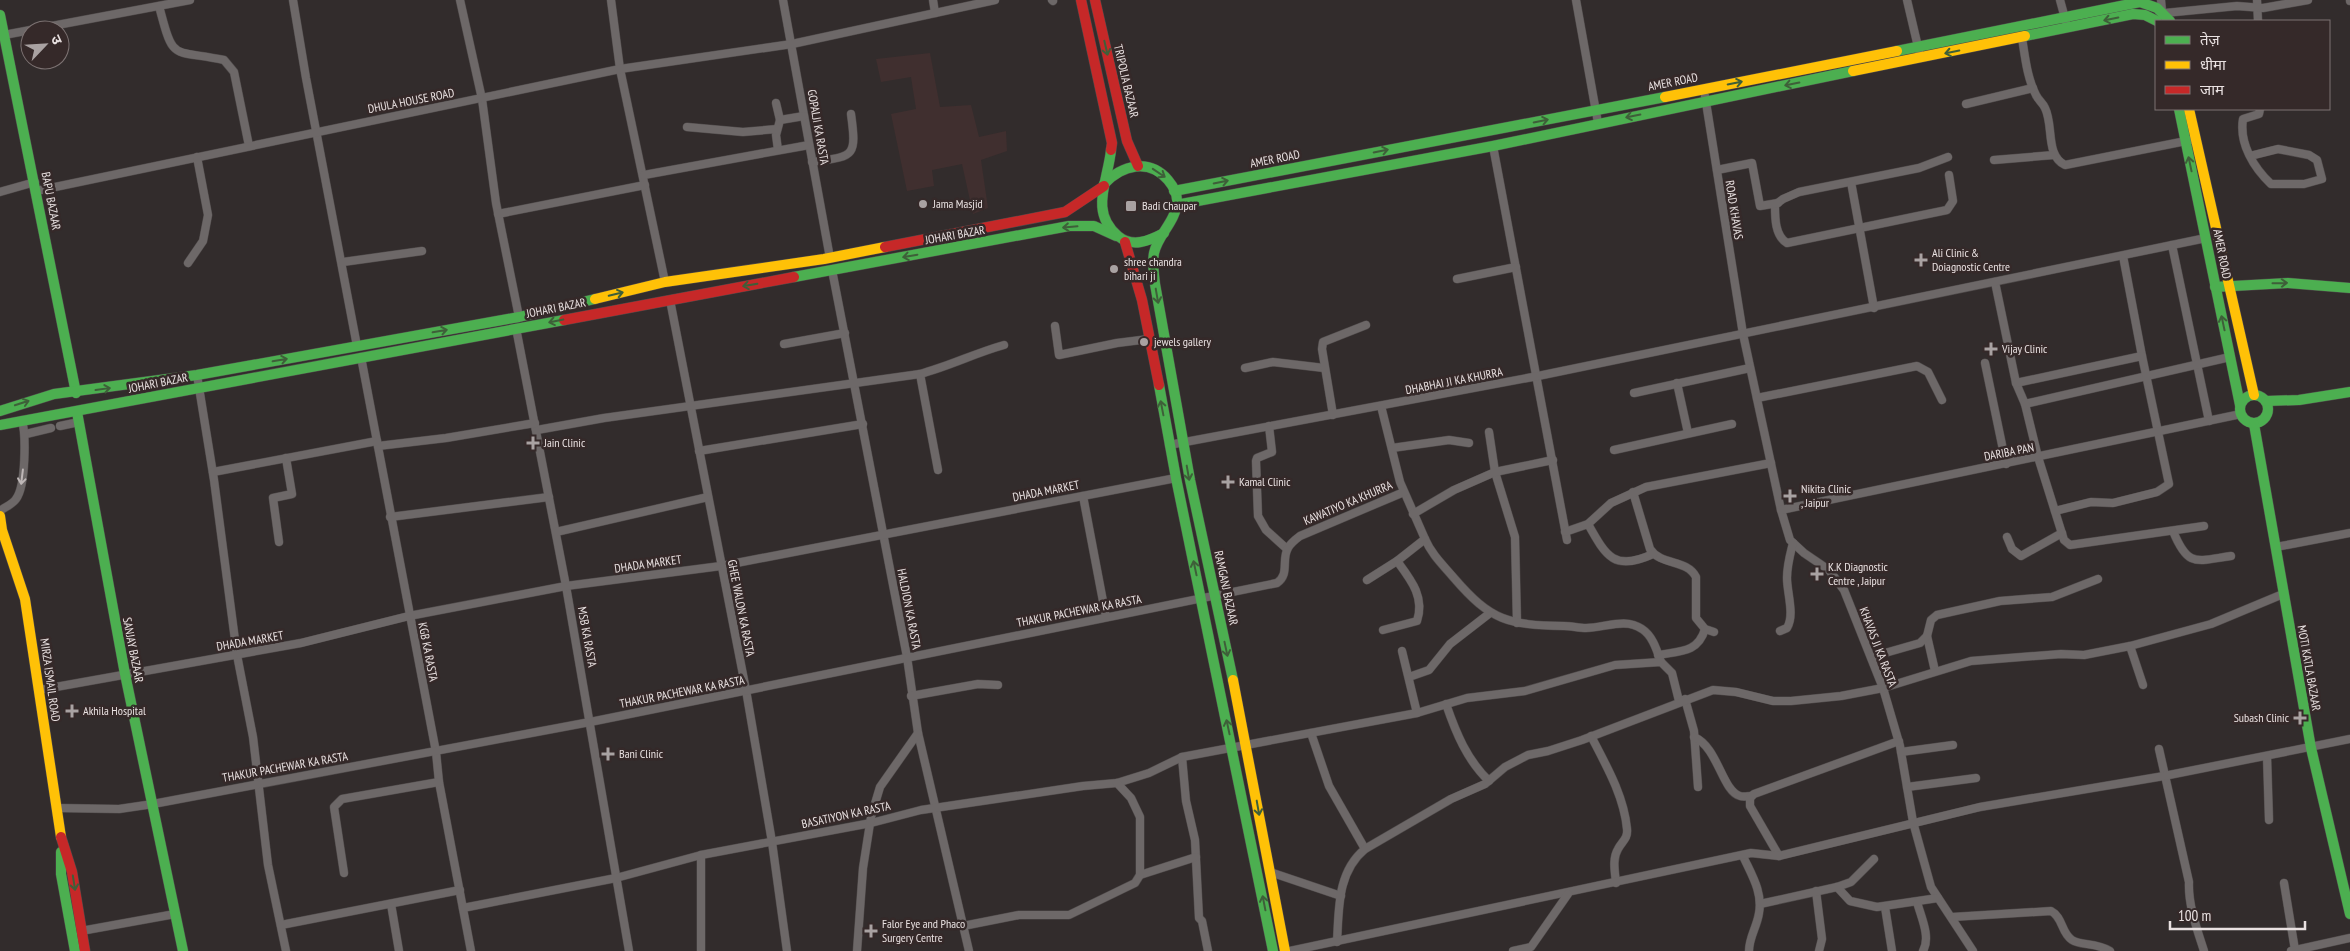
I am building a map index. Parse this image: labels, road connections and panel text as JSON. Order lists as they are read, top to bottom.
{
  "streets": {
    "main road": [
      "TRIPOLIA BAZAAR",
      "AMER ROAD",
      "BAPU BAZAAR",
      "JOHARI BAZAR",
      "RAMGANJ BAZAAR",
      "SANJAY BAZAAR",
      "MOTI KATLA BAZAAR",
      "MIRZA ISMAIL ROAD"
    ],
    "street": [
      "DHULA HOUSE ROAD",
      "GOPALJI KA RASTA",
      "ROAD KHAVAS",
      "DHABHAI JI KA KHURRA",
      "DARIBA PAN",
      "DHADA MARKET",
      "KAWATIYO KA KHURRA",
      "GHEE WALON KA RASTA",
      "HALDION KA RASTA",
      "THAKUR PACHEWAR KA RASTA",
      "MSB KA RASTA",
      "KHAVAS JI KA RASTA",
      "KGB KA RASTA",
      "BASATIYON KA RASTA"
    ]
  },
  "crossings": [
    ["TRIPOLIA BAZAAR", "AMER ROAD"],
    ["TRIPOLIA BAZAAR", "JOHARI BAZAR"],
    ["TRIPOLIA BAZAAR", "RAMGANJ BAZAAR"],
    ["AMER ROAD", "ROAD KHAVAS"],
    ["AMER ROAD", "JOHARI BAZAR"],
    ["AMER ROAD", "DHABHAI JI KA KHURRA"],
    ["AMER ROAD", "DARIBA PAN"],
    ["AMER ROAD", "RAMGANJ BAZAAR"],
    ["AMER ROAD", "MOTI KATLA BAZAAR"],
    ["DHULA HOUSE ROAD", "GOPALJI KA RASTA"],
    ["DHULA HOUSE ROAD", "BAPU BAZAAR"],
    ["GOPALJI KA RASTA", "JOHARI BAZAR"],
    ["BAPU BAZAAR", "JOHARI BAZAR"],
    ["ROAD KHAVAS", "DHABHAI JI KA KHURRA"],
    ["JOHARI BAZAR", "RAMGANJ BAZAAR"],
    ["JOHARI BAZAR", "GHEE WALON KA RASTA"],
    ["JOHARI BAZAR", "HALDION KA RASTA"],
    ["JOHARI BAZAR", "MSB KA RASTA"],
    ["JOHARI BAZAR", "SANJAY BAZAAR"],
    ["JOHARI BAZAR", "KGB KA RASTA"],
    ["DHABHAI JI KA KHURRA", "RAMGANJ BAZAAR"],
    ["DARIBA PAN", "MOTI KATLA BAZAAR"],
    ["DHADA MARKET", "GHEE WALON KA RASTA"],
    ["DHADA MARKET", "HALDION KA RASTA"],
    ["DHADA MARKET", "MSB KA RASTA"],
    ["DHADA MARKET", "SANJAY BAZAAR"],
    ["DHADA MARKET", "KGB KA RASTA"],
    ["DHADA MARKET", "MIRZA ISMAIL ROAD"],
    ["RAMGANJ BAZAAR", "THAKUR PACHEWAR KA RASTA"],
    ["RAMGANJ BAZAAR", "BASATIYON KA RASTA"],
    ["GHEE WALON KA RASTA", "THAKUR PACHEWAR KA RASTA"],
    ["GHEE WALON KA RASTA", "BASATIYON KA RASTA"],
    ["HALDION KA RASTA", "THAKUR PACHEWAR KA RASTA"],
    ["HALDION KA RASTA", "BASATIYON KA RASTA"],
    ["THAKUR PACHEWAR KA RASTA", "MSB KA RASTA"],
    ["THAKUR PACHEWAR KA RASTA", "SANJAY BAZAAR"],
    ["THAKUR PACHEWAR KA RASTA", "KGB KA RASTA"],
    ["THAKUR PACHEWAR KA RASTA", "MIRZA ISMAIL ROAD"],
    ["MSB KA RASTA", "BASATIYON KA RASTA"],
    ["KGB KA RASTA", "BASATIYON KA RASTA"]
  ],
  "places": {
    "other": ["Jama Masjid", "shree chandra bihari ji", "jewels gallery"],
    "transit": ["Badi Chaupar"],
    "health": [
      "Ali Clinic & Doiagnostic Centre",
      "Vijay Clinic",
      "Jain Clinic",
      "Kamal Clinic",
      "Nikita Clinic , Jaipur",
      "K.K Diagnostic Centre , Jaipur",
      "Akhila Hospital",
      "Subash Clinic",
      "Bani Clinic",
      "Falor Eye and Phaco Surgery Centre"
    ]
  },
  "legend": ["तेज़", "धीमा", "जाम"],
  "scale_bar": "100 m",
  "north": "top right"
}
